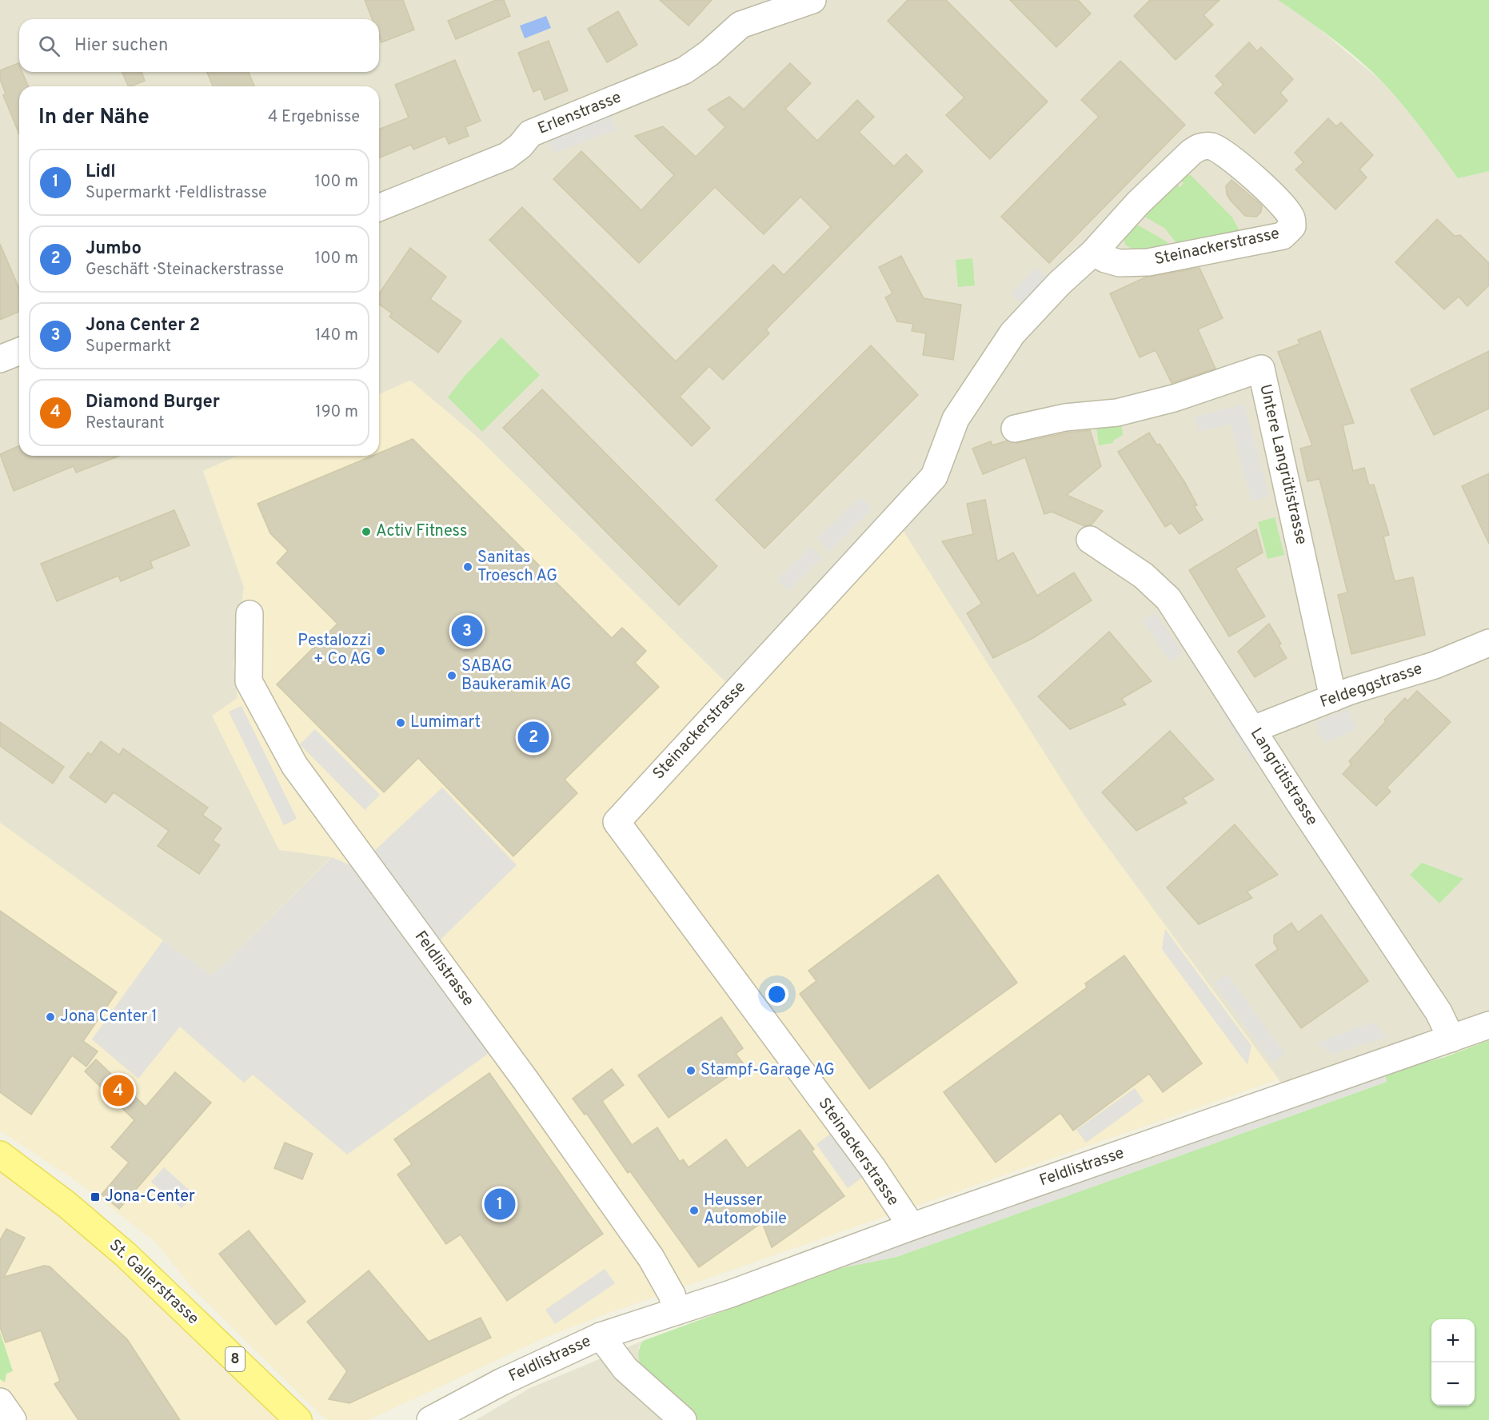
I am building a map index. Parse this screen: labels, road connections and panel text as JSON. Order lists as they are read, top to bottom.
{
  "streets": {
    "main road": ["St. Gallerstrasse", "8"],
    "street": [
      "Erlenstrasse",
      "Steinackerstrasse",
      "Untere Langrütistrasse",
      "Feldeggstrasse",
      "Langrütistrasse",
      "Feldlistrasse"
    ]
  },
  "crossings": [
    ["Steinackerstrasse", "Feldlistrasse"],
    ["Untere Langrütistrasse", "Feldeggstrasse"],
    ["Feldeggstrasse", "Langrütistrasse"],
    ["Langrütistrasse", "Feldlistrasse"]
  ],
  "places": {
    "other": [
      "Activ Fitness",
      "Sanitas Troesch AG",
      "Pestalozzi + Co AG",
      "SABAG Baukeramik AG",
      "Lumimart",
      "Jona Center 1",
      "Stampf-Garage AG",
      "Heusser Automobile"
    ],
    "transit": ["Jona-Center"]
  },
  "page": {
    "search": "Hier suchen",
    "heading": ["In der Nähe", "4 Ergebnisse"],
    "list": [
      {
        "mark": "1",
        "name": "Lidl",
        "note": "Supermarkt · Feldlistrasse",
        "value": "100 m"
      },
      {
        "mark": "2",
        "name": "Jumbo",
        "note": "Geschäft · Steinackerstrasse",
        "value": "100 m"
      },
      {
        "mark": "3",
        "name": "Jona Center 2",
        "note": "Supermarkt",
        "value": "140 m"
      },
      {
        "mark": "4",
        "name": "Diamond Burger",
        "note": "Restaurant",
        "value": "190 m"
      }
    ],
    "pins": [
      "3",
      "2",
      "4",
      "1"
    ],
    "map_buttons": ["+", "−"]
  }
}
